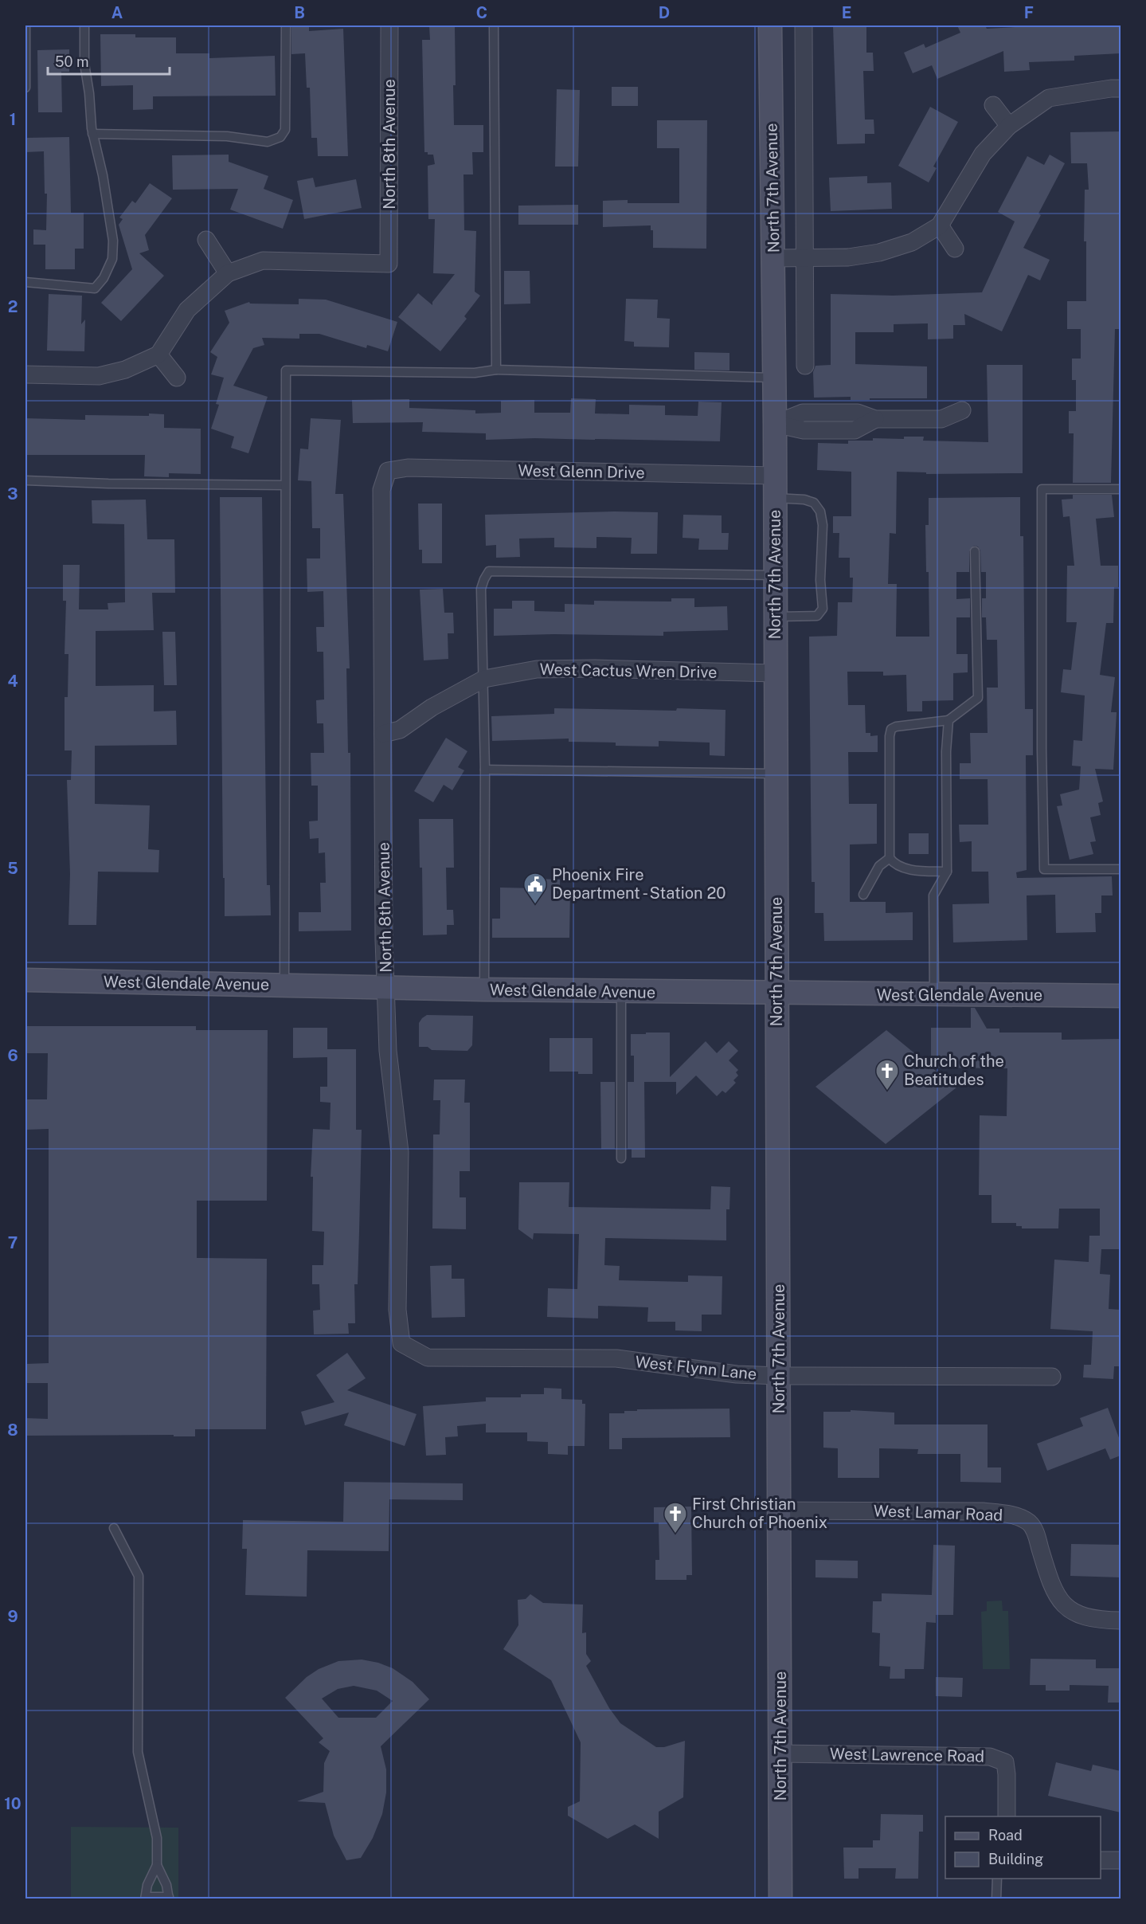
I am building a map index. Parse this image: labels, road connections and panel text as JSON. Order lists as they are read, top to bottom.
{
  "streets": {
    "main road": ["North 7th Avenue", "West Glendale Avenue"],
    "street": [
      "North 8th Avenue",
      "West Glenn Drive",
      "West Cactus Wren Drive",
      "West Flynn Lane",
      "West Lamar Road",
      "West Lawrence Road"
    ]
  },
  "crossings": [
    ["North 8th Avenue", "West Glenn Drive"],
    ["North 8th Avenue", "West Cactus Wren Drive"],
    ["North 8th Avenue", "West Glendale Avenue"],
    ["North 8th Avenue", "West Flynn Lane"],
    ["North 7th Avenue", "West Glenn Drive"],
    ["North 7th Avenue", "West Cactus Wren Drive"],
    ["North 7th Avenue", "West Glendale Avenue"],
    ["North 7th Avenue", "West Flynn Lane"],
    ["North 7th Avenue", "West Lamar Road"],
    ["North 7th Avenue", "West Lawrence Road"]
  ],
  "places": {
    "public building": ["Phoenix Fire Department - Station 20"],
    "church": ["Church of the Beatitudes", "First Christian Church of Phoenix"]
  },
  "legend": ["Road", "Building"],
  "scale_bar": "50 m",
  "grid": {
    "columns": [
      "A",
      "B",
      "C",
      "D",
      "E",
      "F"
    ],
    "rows": [
      "1",
      "2",
      "3",
      "4",
      "5",
      "6",
      "7",
      "8",
      "9",
      "10"
    ]
  }
}
